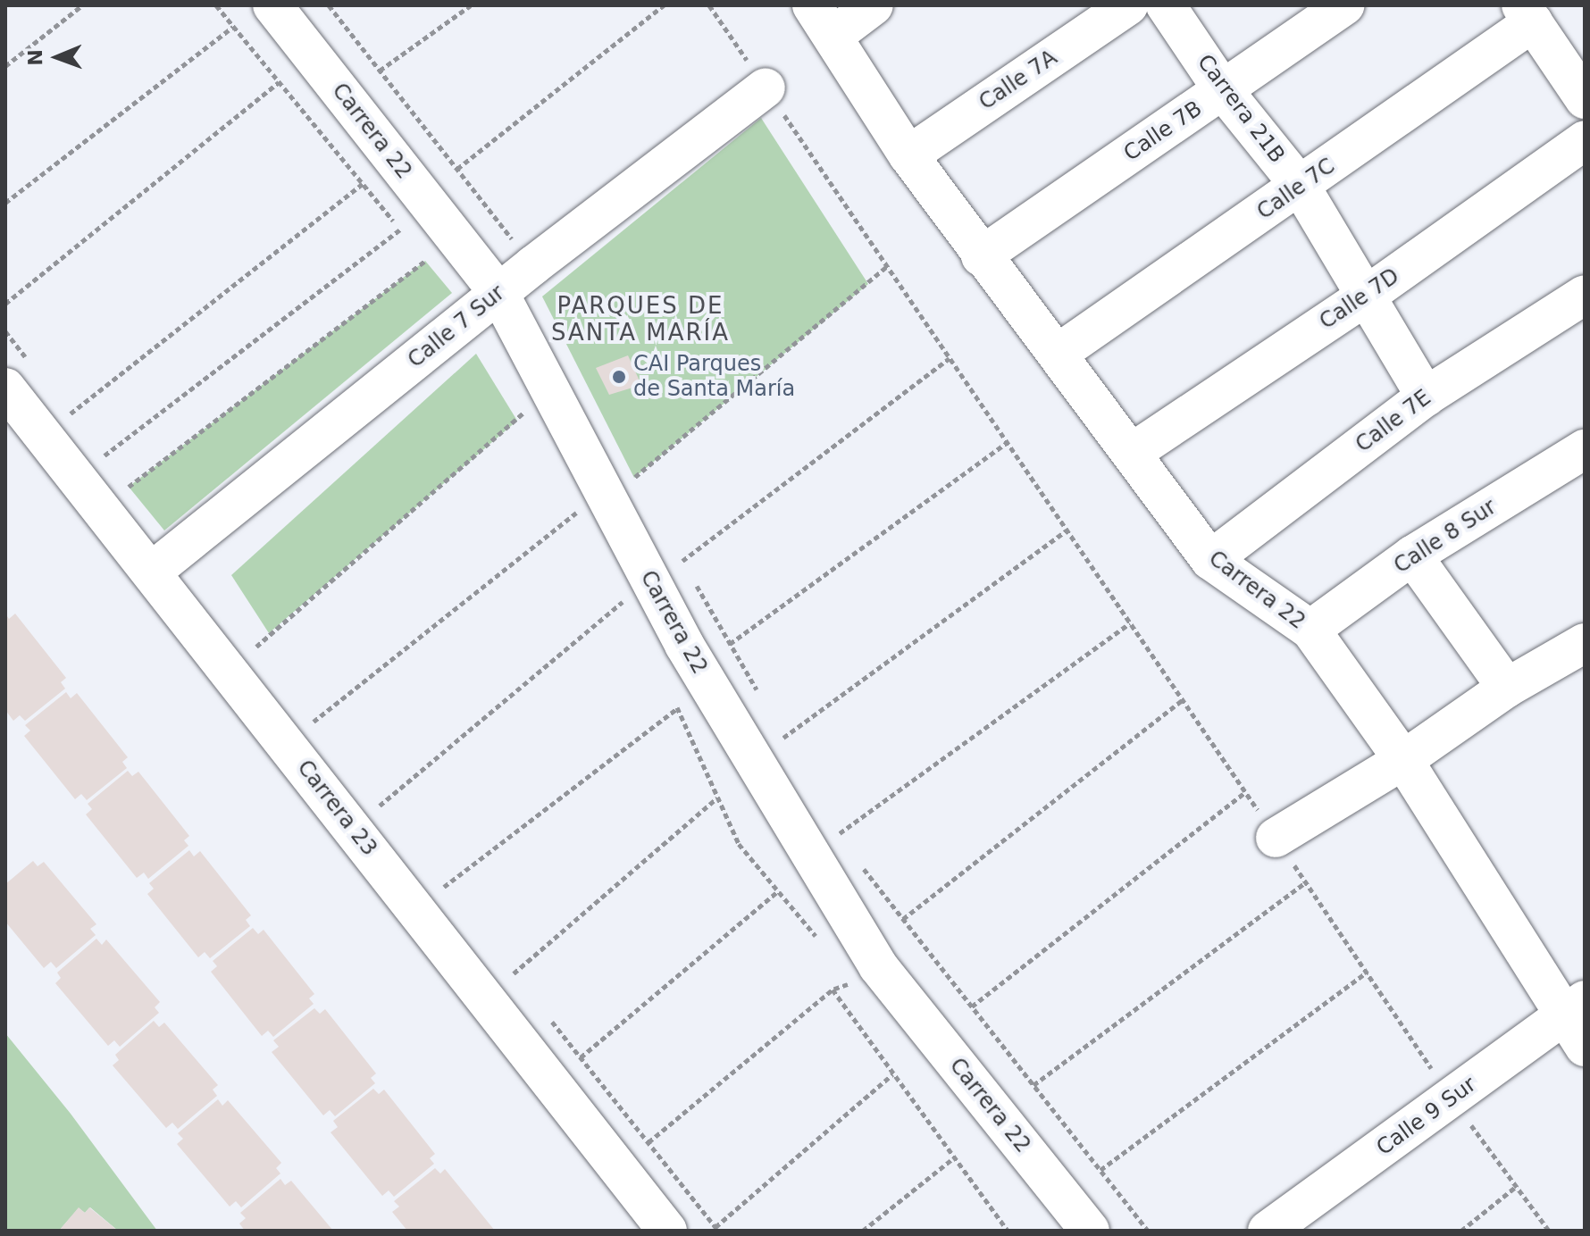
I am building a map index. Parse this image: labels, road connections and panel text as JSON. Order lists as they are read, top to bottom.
{
  "streets": {
    "street": [
      "Calle 7A",
      "Carrera 21B",
      "Carrera 22",
      "Calle 7B",
      "Calle 7C",
      "Calle 7D",
      "Calle 7 Sur",
      "Calle 7E",
      "Calle 8 Sur",
      "Carrera 23",
      "Calle 9 Sur"
    ]
  },
  "crossings": [
    ["Calle 7A", "Carrera 22"],
    ["Carrera 21B", "Calle 7B"],
    ["Carrera 21B", "Calle 7C"],
    ["Carrera 21B", "Calle 7D"],
    ["Carrera 21B", "Calle 7E"],
    ["Carrera 22", "Calle 7B"],
    ["Carrera 22", "Calle 7C"],
    ["Carrera 22", "Calle 7D"],
    ["Carrera 22", "Calle 7 Sur"],
    ["Carrera 22", "Calle 7E"],
    ["Carrera 22", "Calle 8 Sur"],
    ["Carrera 22", "Calle 9 Sur"],
    ["Calle 7 Sur", "Carrera 23"]
  ],
  "districts": ["PARQUES DE SANTA MARÍA"],
  "places": ["CAI Parques de Santa María"],
  "north": "left"
}
